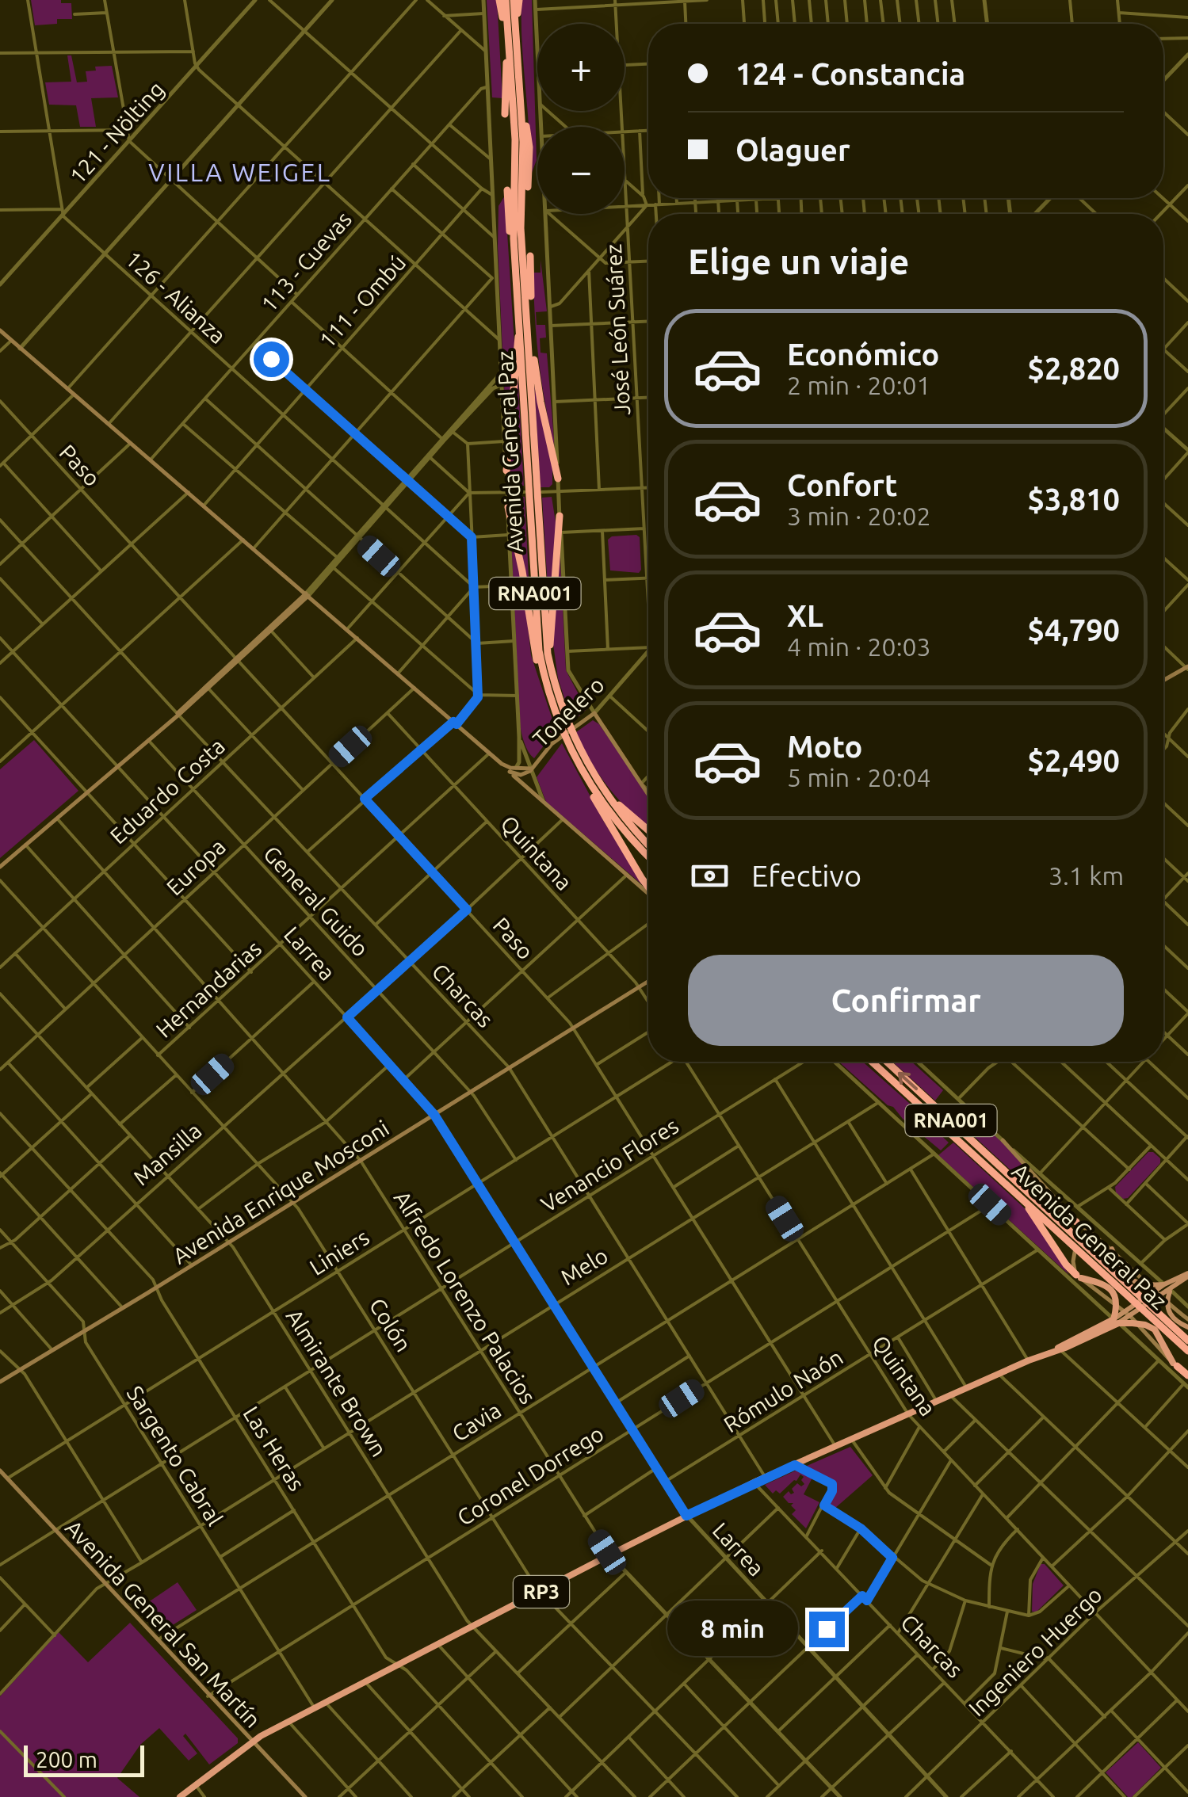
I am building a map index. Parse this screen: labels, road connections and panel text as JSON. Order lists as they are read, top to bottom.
{
  "streets": {
    "highway": ["Avenida General Paz", "RNA001", "RP3"],
    "main road": ["Tonelero", "Avenida Enrique Mosconi", "Avenida General San Martín"],
    "street": [
      "121 - Nölting",
      "113 - Cuevas",
      "126 - Alianza",
      "111 - Ombú",
      "José León Suárez",
      "Paso",
      "Eduardo Costa",
      "Quintana",
      "Europa",
      "General Guido",
      "Larrea",
      "Hernandarias",
      "Charcas",
      "Mansilla",
      "Venancio Flores",
      "Liniers",
      "Melo",
      "Alfredo Lorenzo Palacios",
      "Colón",
      "Almirante Brown",
      "Rómulo Naón",
      "Cavia",
      "Las Heras",
      "Sargento Cabral",
      "Coronel Dorrego",
      "Ingeniero Huergo"
    ]
  },
  "crossings": [
    ["121 - Nölting", "126 - Alianza"],
    ["113 - Cuevas", "126 - Alianza"],
    ["126 - Alianza", "111 - Ombú"],
    ["Avenida General Paz", "Melo"],
    ["Avenida General Paz", "Rómulo Naón"],
    ["Avenida General Paz", "Cavia"],
    ["Avenida General Paz", "Coronel Dorrego"],
    ["Avenida General Paz", "RP3"],
    ["Paso", "Eduardo Costa"],
    ["Paso", "Europa"],
    ["Paso", "Hernandarias"],
    ["Paso", "Mansilla"],
    ["Paso", "Venancio Flores"],
    ["Paso", "Avenida Enrique Mosconi"],
    ["Paso", "Liniers"],
    ["Paso", "Melo"],
    ["Paso", "Rómulo Naón"],
    ["Paso", "Cavia"],
    ["Paso", "Coronel Dorrego"],
    ["Paso", "RP3"],
    ["Eduardo Costa", "General Guido"],
    ["Eduardo Costa", "Larrea"],
    ["Eduardo Costa", "Charcas"],
    ["Eduardo Costa", "Alfredo Lorenzo Palacios"],
    ["Eduardo Costa", "Colón"],
    ["Quintana", "Europa"],
    ["Quintana", "Hernandarias"],
    ["Quintana", "Mansilla"],
    ["Quintana", "Venancio Flores"],
    ["Quintana", "Avenida Enrique Mosconi"],
    ["Quintana", "Melo"],
    ["Quintana", "Rómulo Naón"],
    ["Quintana", "Cavia"],
    ["Quintana", "Coronel Dorrego"],
    ["Quintana", "RP3"],
    ["Quintana", "Ingeniero Huergo"],
    ["Europa", "General Guido"],
    ["Europa", "Larrea"],
    ["Europa", "Charcas"],
    ["Europa", "Alfredo Lorenzo Palacios"],
    ["Europa", "Colón"],
    ["Europa", "Almirante Brown"],
    ["General Guido", "Hernandarias"],
    ["General Guido", "Mansilla"],
    ["General Guido", "Avenida Enrique Mosconi"],
    ["General Guido", "Liniers"],
    ["Larrea", "Hernandarias"],
    ["Larrea", "Mansilla"],
    ["Larrea", "Venancio Flores"],
    ["Larrea", "Avenida Enrique Mosconi"],
    ["Larrea", "Liniers"],
    ["Larrea", "Melo"],
    ["Larrea", "Rómulo Naón"],
    ["Larrea", "Cavia"],
    ["Larrea", "Coronel Dorrego"],
    ["Larrea", "RP3"],
    ["Larrea", "Ingeniero Huergo"],
    ["Hernandarias", "Charcas"],
    ["Hernandarias", "Alfredo Lorenzo Palacios"],
    ["Hernandarias", "Colón"],
    ["Hernandarias", "Almirante Brown"],
    ["Charcas", "Mansilla"],
    ["Charcas", "Venancio Flores"],
    ["Charcas", "Avenida Enrique Mosconi"],
    ["Charcas", "Liniers"],
    ["Charcas", "Melo"],
    ["Charcas", "Rómulo Naón"],
    ["Charcas", "Cavia"],
    ["Charcas", "Coronel Dorrego"],
    ["Charcas", "RP3"],
    ["Charcas", "Ingeniero Huergo"],
    ["Mansilla", "Alfredo Lorenzo Palacios"],
    ["Mansilla", "Colón"],
    ["Mansilla", "Almirante Brown"],
    ["Mansilla", "Las Heras"],
    ["Mansilla", "Sargento Cabral"],
    ["Venancio Flores", "Alfredo Lorenzo Palacios"],
    ["Venancio Flores", "Colón"],
    ["Venancio Flores", "Almirante Brown"],
    ["Venancio Flores", "Las Heras"],
    ["Venancio Flores", "Sargento Cabral"],
    ["Venancio Flores", "Avenida General San Martín"],
    ["Avenida Enrique Mosconi", "Alfredo Lorenzo Palacios"],
    ["Avenida Enrique Mosconi", "Colón"],
    ["Avenida Enrique Mosconi", "Almirante Brown"],
    ["Avenida Enrique Mosconi", "Las Heras"],
    ["Avenida Enrique Mosconi", "Sargento Cabral"],
    ["Liniers", "Alfredo Lorenzo Palacios"],
    ["Liniers", "Colón"],
    ["Liniers", "Almirante Brown"],
    ["Liniers", "Las Heras"],
    ["Liniers", "Sargento Cabral"],
    ["Liniers", "Avenida General San Martín"],
    ["Melo", "Alfredo Lorenzo Palacios"],
    ["Melo", "Colón"],
    ["Melo", "Almirante Brown"],
    ["Melo", "Las Heras"],
    ["Melo", "Sargento Cabral"],
    ["Melo", "Avenida General San Martín"],
    ["Alfredo Lorenzo Palacios", "Cavia"],
    ["Alfredo Lorenzo Palacios", "Coronel Dorrego"],
    ["Alfredo Lorenzo Palacios", "RP3"],
    ["Colón", "Cavia"],
    ["Colón", "Coronel Dorrego"],
    ["Colón", "RP3"],
    ["Almirante Brown", "Cavia"],
    ["Almirante Brown", "Coronel Dorrego"],
    ["Almirante Brown", "RP3"],
    ["Cavia", "Las Heras"],
    ["Cavia", "Sargento Cabral"],
    ["Cavia", "Avenida General San Martín"],
    ["Las Heras", "Coronel Dorrego"],
    ["Las Heras", "RP3"],
    ["Sargento Cabral", "Coronel Dorrego"],
    ["Sargento Cabral", "RP3"],
    ["Coronel Dorrego", "Avenida General San Martín"],
    ["RP3", "Avenida General San Martín"]
  ],
  "districts": ["VILLA WEIGEL"],
  "scale_bar": "200 m",
  "page": {
    "map_buttons": ["+", "−"],
    "banner": ["124 - Constancia", "Olaguer"],
    "heading": "Elige un viaje",
    "list": [
      {
        "name": "Económico",
        "note": "2 min · 20:01",
        "value": "$2,820"
      },
      {
        "name": "Confort",
        "note": "3 min · 20:02",
        "value": "$3,810"
      },
      {
        "name": "XL",
        "note": "4 min · 20:03",
        "value": "$4,790"
      },
      {
        "name": "Moto",
        "note": "5 min · 20:04",
        "value": "$2,490"
      }
    ],
    "pay": ["Efectivo", "3.1 km"],
    "buttons": "Confirmar",
    "bubble": "8 min",
    "scale": "200 m"
  }
}
